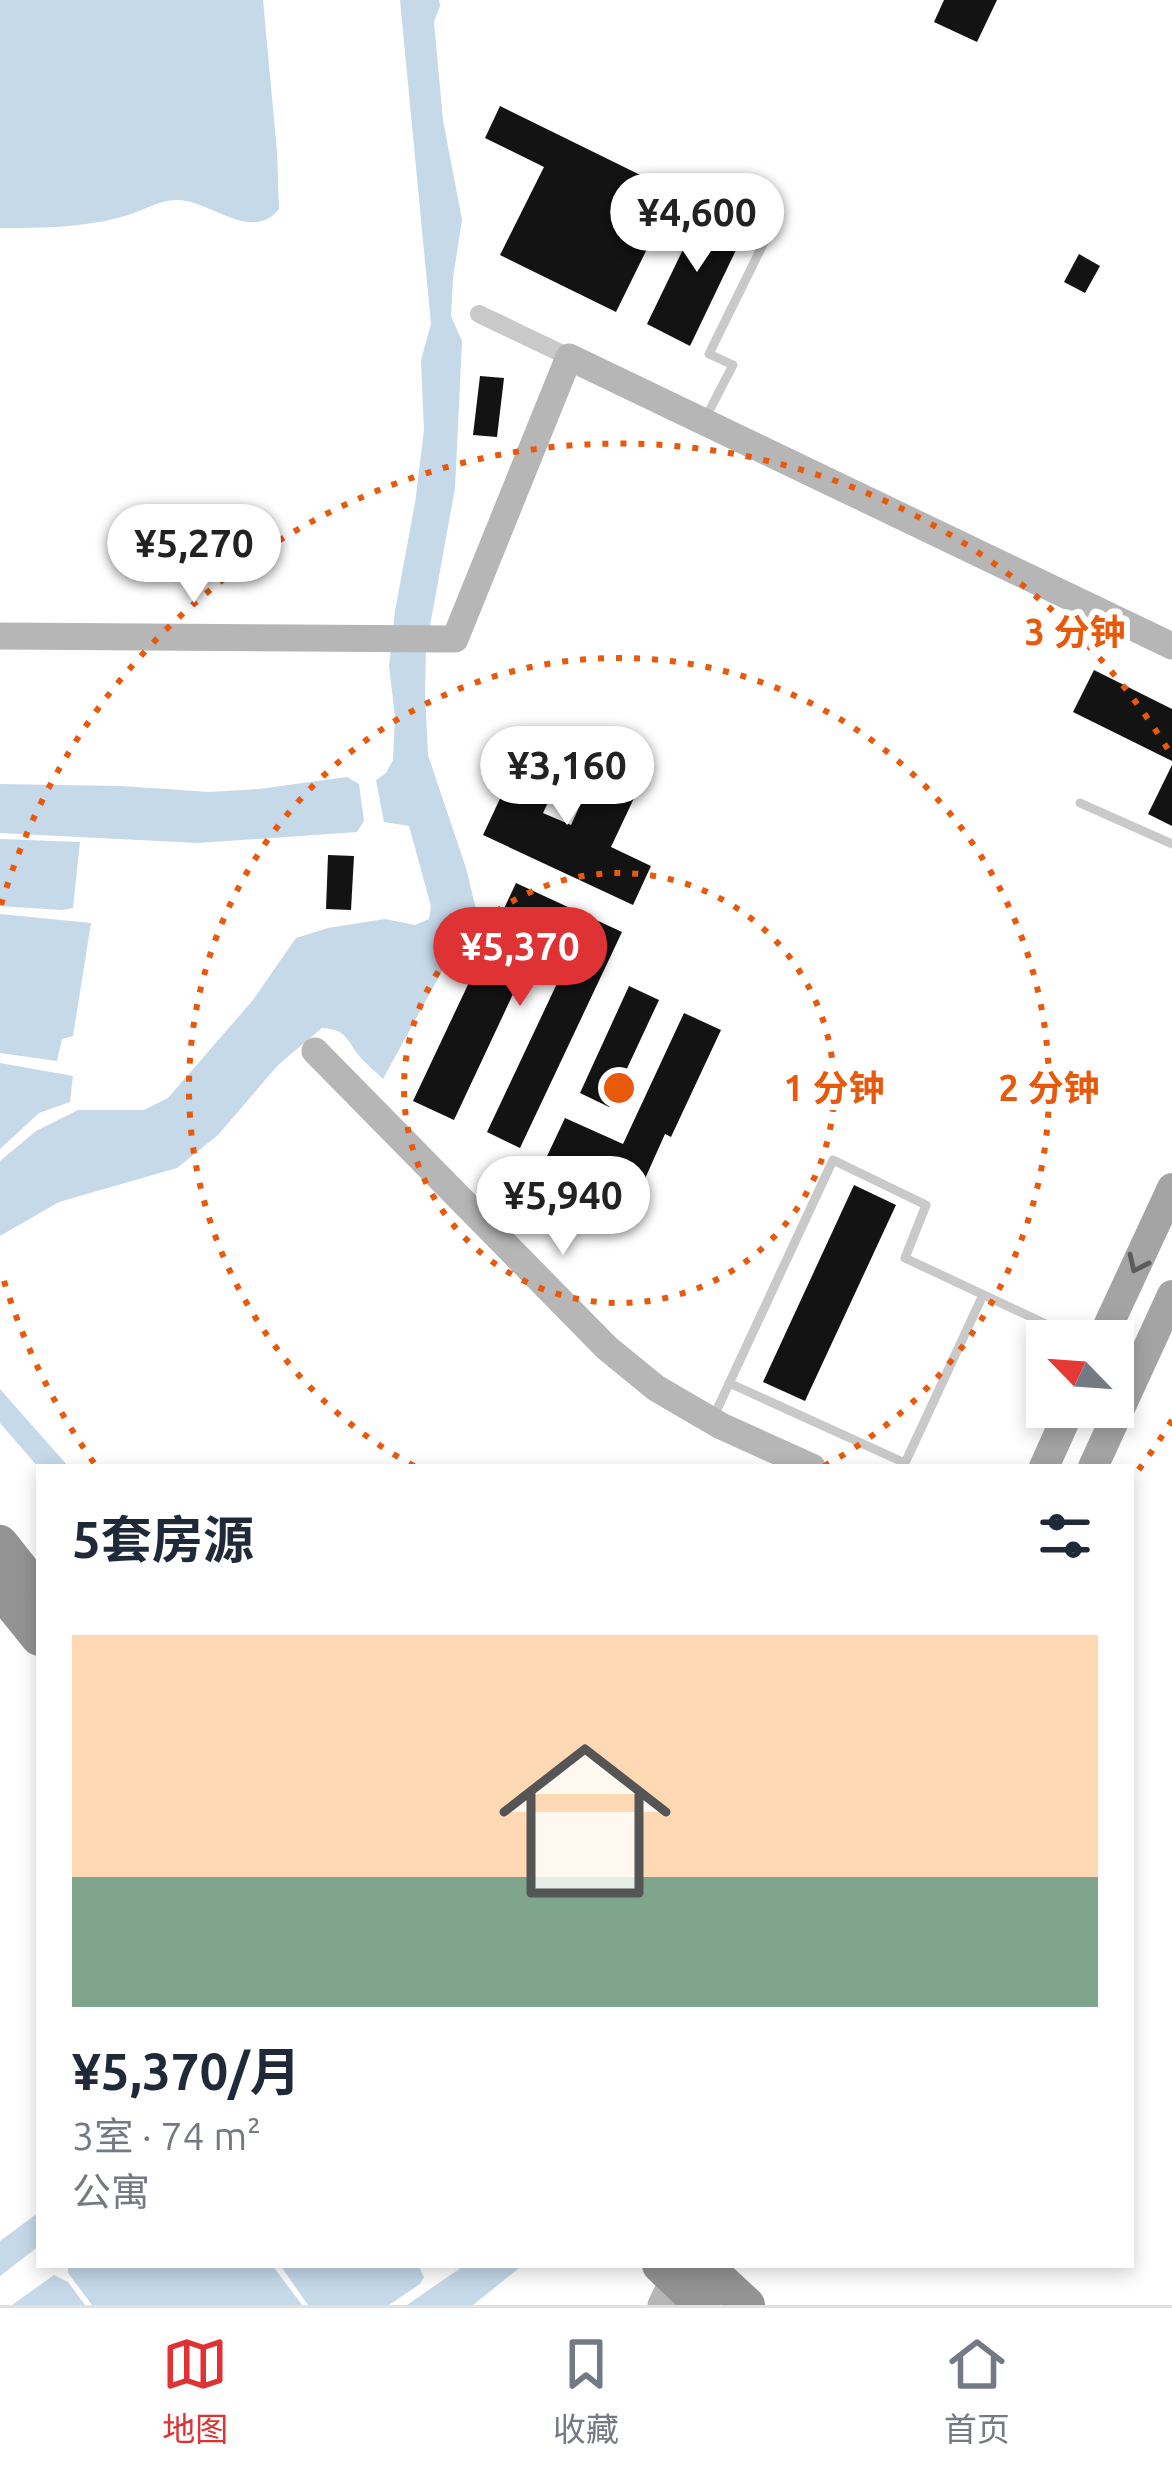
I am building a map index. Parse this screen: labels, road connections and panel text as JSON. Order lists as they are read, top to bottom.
{
  "north": "top left",
  "page": {
    "price": [
      "¥4,600",
      "¥5,270",
      "¥3,160",
      "¥5,370",
      "¥5,940"
    ],
    "heading": "5套房源",
    "list": [
      {
        "name": "¥5,370/月",
        "note": "3室 · 74 m² · 公寓"
      }
    ],
    "tabs": ["地图", "收藏", "首页"]
  },
  "rings": ["3 分钟", "1 分钟", "2 分钟"]
}
